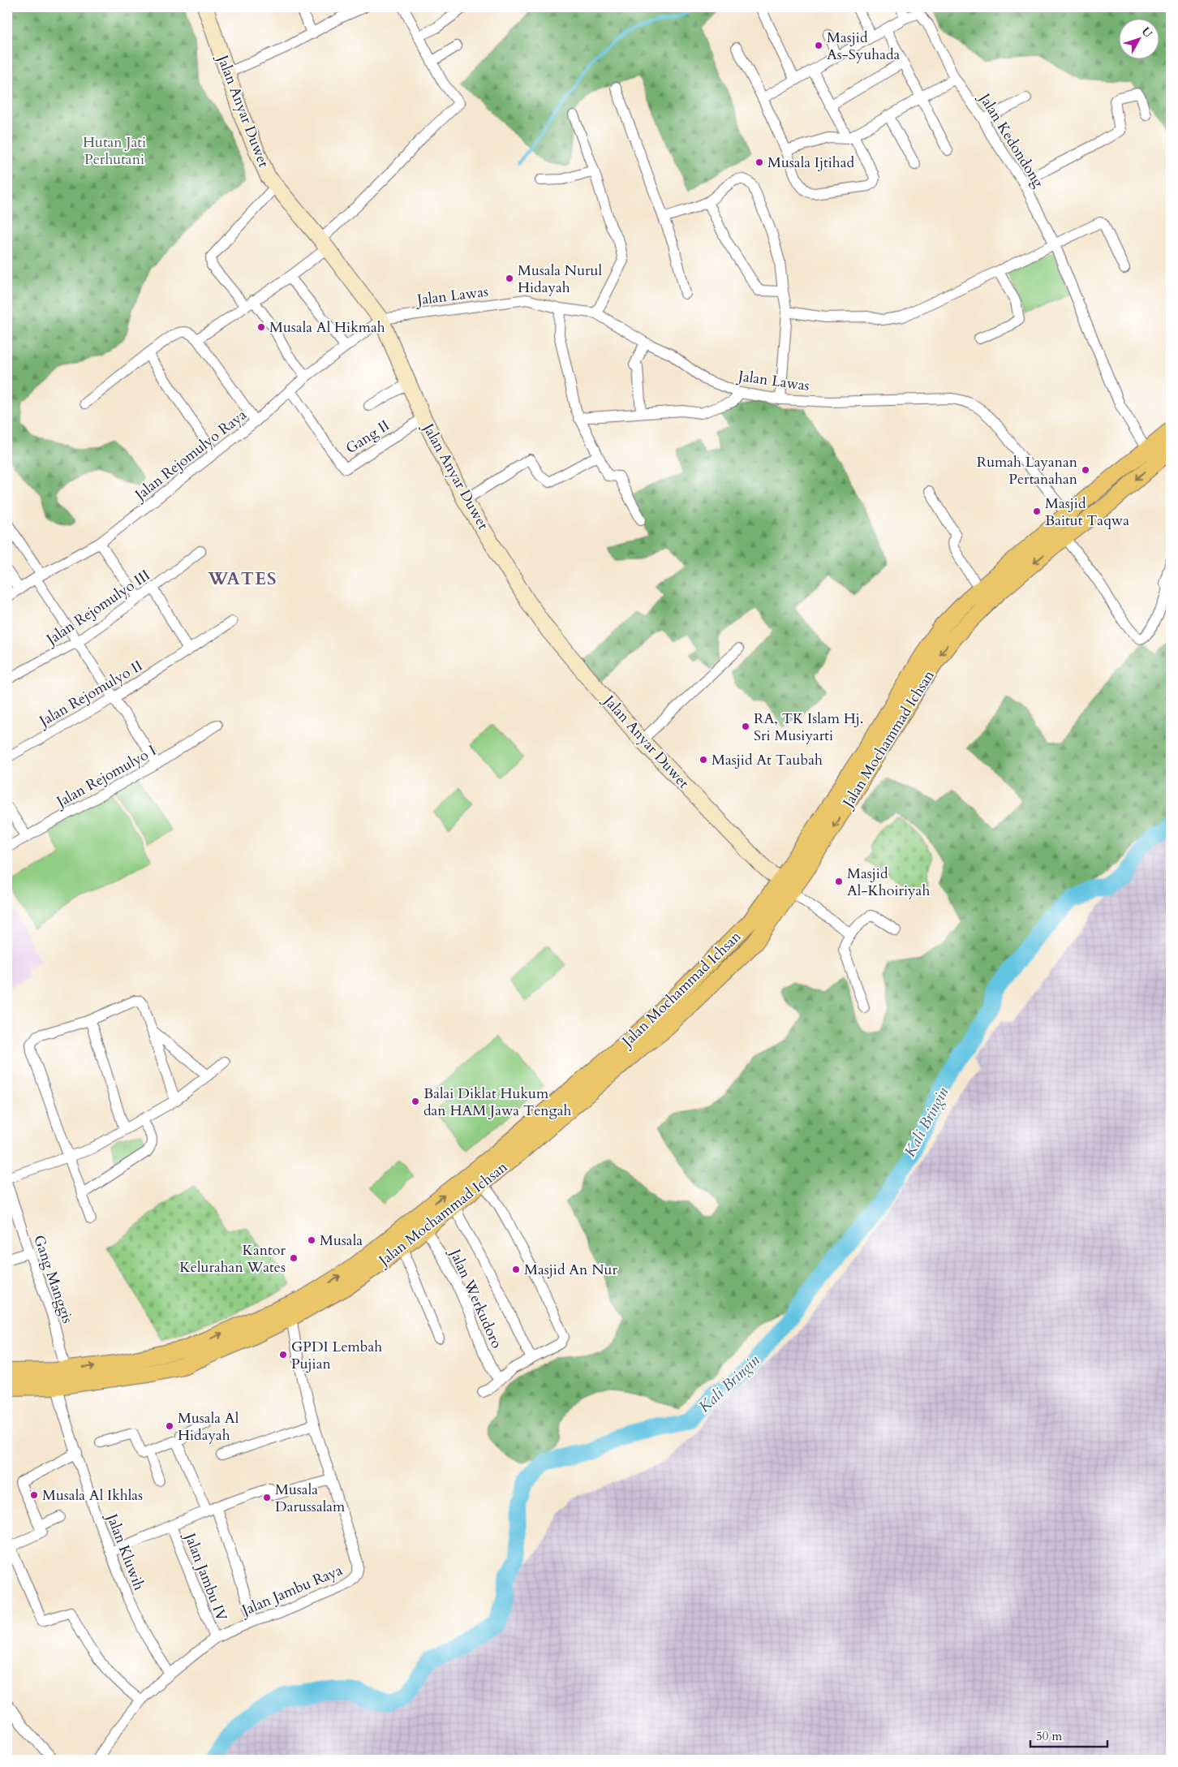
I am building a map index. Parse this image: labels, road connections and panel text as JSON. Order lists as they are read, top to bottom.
{
  "streets": {
    "main road": ["Jalan Mochammad Ichsan"],
    "street": [
      "Jalan Anyar Duwet",
      "Jalan Kedondong",
      "Jalan Lawas",
      "Gang II",
      "Jalan Rejomulyo Raya",
      "Jalan Rejomulyo III",
      "Jalan Rejomulyo II",
      "Jalan Rejomulyo I",
      "Gang Manggis",
      "Jalan Werkudoro",
      "Jalan Kluwih",
      "Jalan Jambu IV",
      "Jalan Jambu Raya"
    ]
  },
  "crossings": [
    ["Jalan Anyar Duwet", "Jalan Lawas"],
    ["Jalan Anyar Duwet", "Gang II"],
    ["Jalan Anyar Duwet", "Jalan Rejomulyo Raya"],
    ["Jalan Anyar Duwet", "Jalan Mochammad Ichsan"],
    ["Jalan Kedondong", "Jalan Mochammad Ichsan"],
    ["Jalan Lawas", "Jalan Rejomulyo Raya"],
    ["Jalan Lawas", "Jalan Mochammad Ichsan"],
    ["Gang II", "Jalan Rejomulyo Raya"],
    ["Jalan Mochammad Ichsan", "Gang Manggis"],
    ["Jalan Mochammad Ichsan", "Jalan Werkudoro"],
    ["Jalan Mochammad Ichsan", "Jalan Kluwih"],
    ["Jalan Mochammad Ichsan", "Jalan Jambu Raya"],
    ["Gang Manggis", "Jalan Kluwih"],
    ["Jalan Kluwih", "Jalan Jambu IV"],
    ["Jalan Kluwih", "Jalan Jambu Raya"],
    ["Jalan Jambu IV", "Jalan Jambu Raya"]
  ],
  "districts": ["WATES"],
  "water": ["Kali Bringin"],
  "parks": ["Hutan Jati Perhutani"],
  "places": [
    "Masjid As-Syuhada",
    "Musala Ijtihad",
    "Musala Nurul Hidayah",
    "Musala Al Hikmah",
    "Rumah Layanan Pertanahan",
    "Masjid Baitut Taqwa",
    "RA, TK Islam Hj. Sri Musiyarti",
    "Masjid At Taubah",
    "Masjid Al-Khoiriyah",
    "Balai Diklat Hukum dan HAM Jawa Tengah",
    "Musala",
    "Kantor Kelurahan Wates",
    "Masjid An Nur",
    "GPDI Lembah Pujian",
    "Musala Al Hidayah",
    "Musala Al Ikhlas",
    "Musala Darussalam"
  ],
  "scale_bar": "50 m",
  "north": "top right"
}
